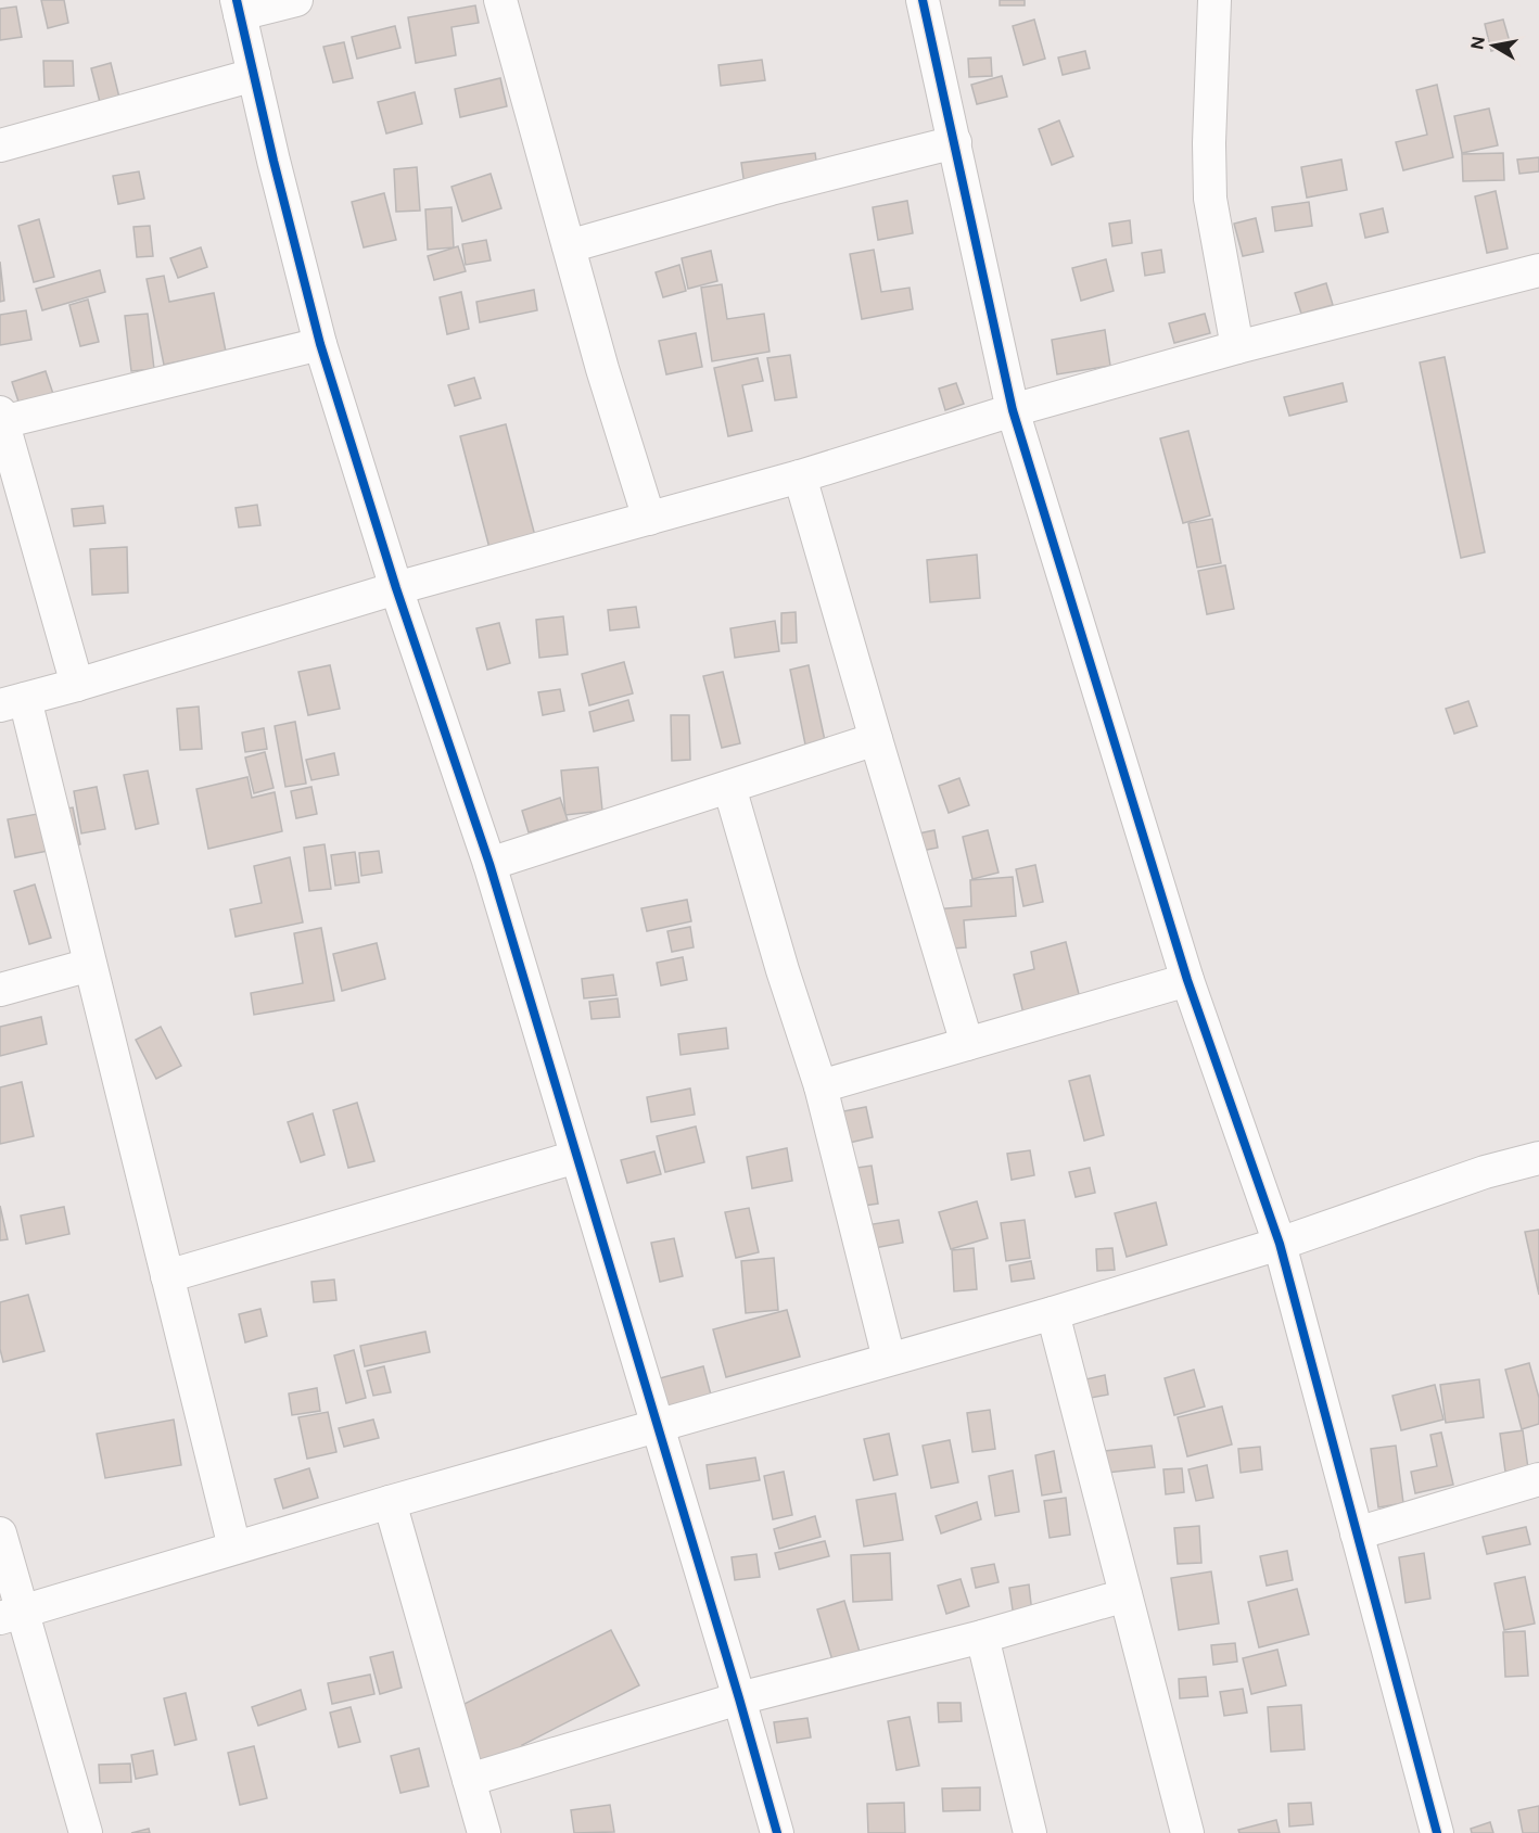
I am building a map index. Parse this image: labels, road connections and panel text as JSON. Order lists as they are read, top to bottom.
{
  "north": "left"
}
